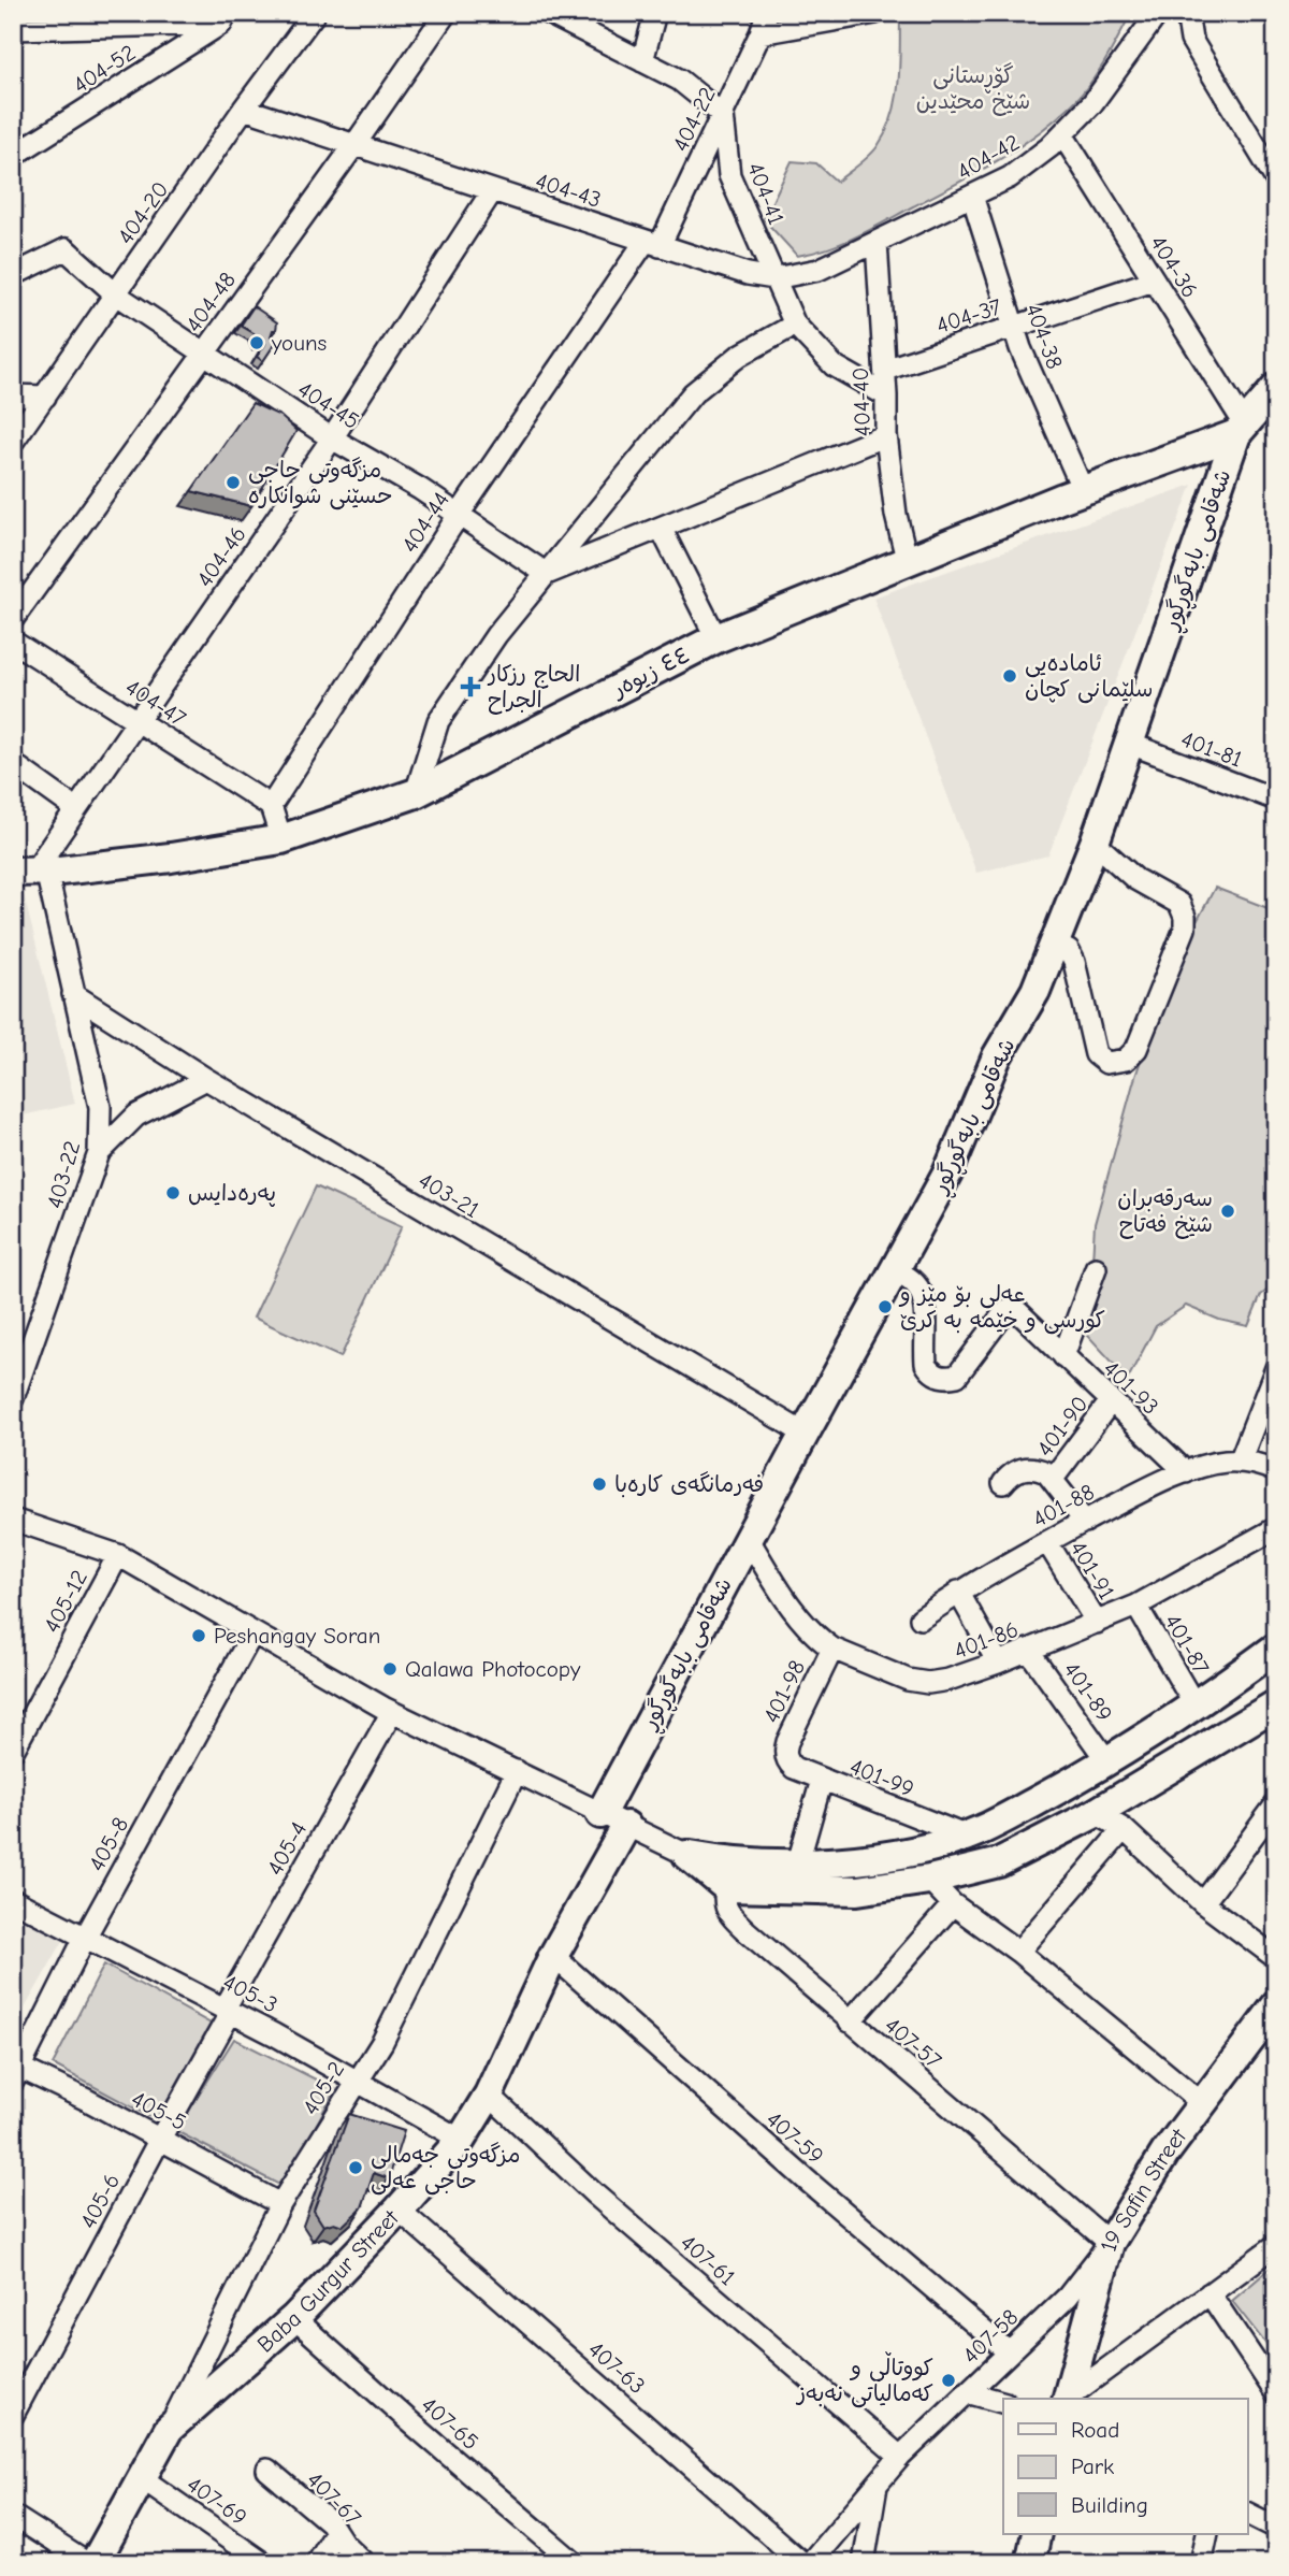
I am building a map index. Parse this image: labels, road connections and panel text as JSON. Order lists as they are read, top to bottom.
{
  "streets": {
    "street": [
      "404-52",
      "404-22",
      "404-42",
      "404-43",
      "404-41",
      "404-20",
      "404-36",
      "404-48",
      "404-37",
      "404-38",
      "404-40",
      "404-45",
      "404-44",
      "شەقامی بابەگوڕگوڕ",
      "404-46",
      "٤٤ زیوەر",
      "404-47",
      "401-81",
      "403-22",
      "403-21",
      "401-93",
      "401-90",
      "401-88",
      "401-91",
      "405-12",
      "401-86",
      "401-87",
      "401-98",
      "401-89",
      "401-99",
      "405-8",
      "405-4",
      "405-3",
      "407-57",
      "405-2",
      "405-5",
      "407-59",
      "19 Safin Street",
      "405-6",
      "407-61",
      "Baba Gurgur Street",
      "407-58",
      "407-63",
      "407-65",
      "407-67",
      "407-69"
    ]
  },
  "crossings": [
    ["404-22", "404-43"],
    ["404-22", "404-41"],
    ["404-22", "404-44"],
    ["404-42", "404-43"],
    ["404-42", "404-36"],
    ["404-42", "404-38"],
    ["404-42", "404-40"],
    ["404-43", "404-41"],
    ["404-43", "404-20"],
    ["404-43", "404-48"],
    ["404-43", "404-40"],
    ["404-43", "404-44"],
    ["404-43", "404-46"],
    ["404-41", "404-40"],
    ["404-20", "404-45"],
    ["404-36", "404-37"],
    ["404-36", "شەقامی بابەگوڕگوڕ"],
    ["404-36", "٤٤ زیوەر"],
    ["404-48", "404-45"],
    ["404-37", "404-38"],
    ["404-37", "404-40"],
    ["404-38", "٤٤ زیوەر"],
    ["404-40", "٤٤ زیوەر"],
    ["404-45", "404-44"],
    ["404-45", "404-46"],
    ["404-44", "404-47"],
    ["شەقامی بابەگوڕگوڕ", "٤٤ زیوەر"],
    ["شەقامی بابەگوڕگوڕ", "401-81"],
    ["شەقامی بابەگوڕگوڕ", "403-21"],
    ["شەقامی بابەگوڕگوڕ", "401-93"],
    ["شەقامی بابەگوڕگوڕ", "401-86"],
    ["404-46", "٤٤ زیوەر"],
    ["404-46", "404-47"],
    ["404-46", "403-22"],
    ["٤٤ زیوەر", "403-22"],
    ["403-22", "403-21"],
    ["401-93", "401-90"],
    ["401-93", "401-88"],
    ["401-88", "401-91"],
    ["401-91", "401-86"],
    ["401-86", "401-87"],
    ["401-86", "401-98"],
    ["401-86", "401-89"],
    ["401-98", "401-99"],
    ["405-8", "405-3"],
    ["405-8", "405-5"],
    ["405-4", "405-3"],
    ["405-4", "405-6"],
    ["405-3", "405-2"],
    ["405-3", "405-6"],
    ["405-3", "Baba Gurgur Street"],
    ["407-57", "19 Safin Street"],
    ["407-57", "407-58"],
    ["405-2", "405-5"],
    ["405-2", "Baba Gurgur Street"],
    ["405-5", "405-6"],
    ["407-59", "Baba Gurgur Street"],
    ["407-59", "407-58"],
    ["19 Safin Street", "407-58"],
    ["407-61", "Baba Gurgur Street"],
    ["407-61", "407-58"],
    ["Baba Gurgur Street", "407-63"],
    ["Baba Gurgur Street", "407-65"],
    ["Baba Gurgur Street", "407-69"]
  ],
  "parks": ["گۆڕستانی شێخ محێدین"],
  "places": {
    "other": [
      "youns",
      "مزگەوتی حاجی حسێنی شوانکارە",
      "ئامادەیی سلێمانی کچان",
      "پەرەدایس",
      "سەرقەبران شێخ فەتاح",
      "عەلی بۆ مێز و کورسی و خێمە بە کرێ",
      "فەرمانگەی کارەبا",
      "Peshangay Soran",
      "Qalawa Photocopy",
      "مزگەوتی جەمالی حاجی عەلی",
      "کووتاڵی و کەمالیاتی نەبەز"
    ],
    "health": ["الحاج رزكار الجراح"]
  },
  "legend": ["Road", "Park", "Building"]
}
